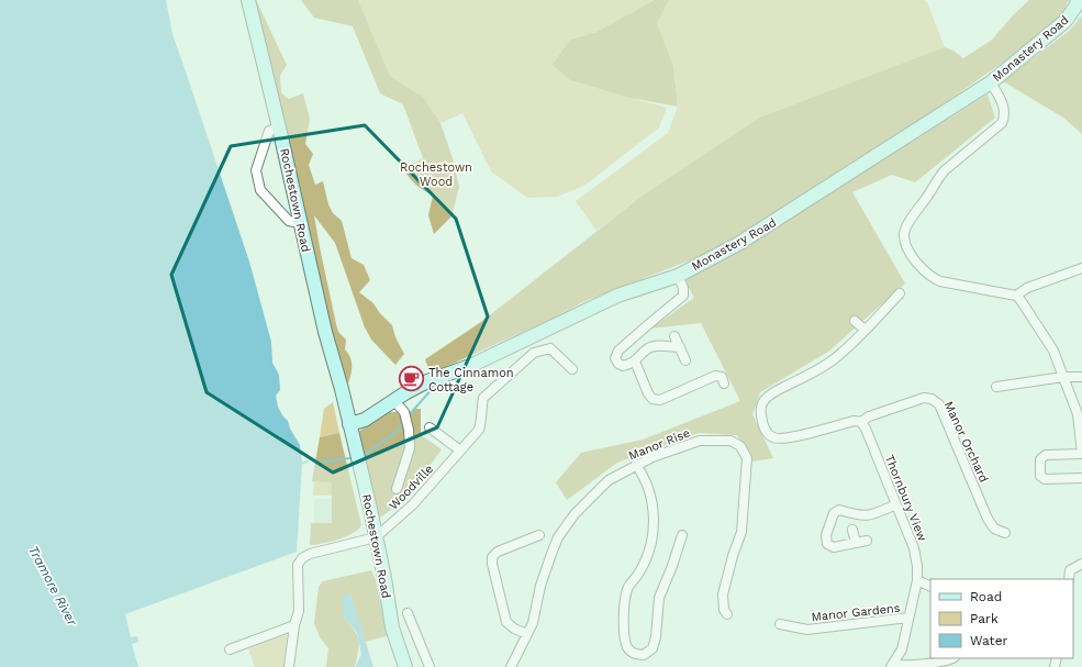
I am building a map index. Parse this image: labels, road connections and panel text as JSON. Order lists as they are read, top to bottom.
{
  "streets": {
    "street": [
      "Monastery Road",
      "Rochestown Road",
      "Manor Orchard",
      "Manor Rise",
      "Woodville",
      "Thornbury View",
      "Manor Gardens"
    ]
  },
  "crossings": [
    ["Monastery Road", "Rochestown Road"],
    ["Rochestown Road", "Woodville"],
    ["Manor Orchard", "Thornbury View"],
    ["Thornbury View", "Manor Gardens"]
  ],
  "water": ["Tramore River"],
  "parks": ["Rochestown Wood"],
  "places": {
    "cafe": ["The Cinnamon Cottage"]
  },
  "legend": ["Road", "Park", "Water"]
}
